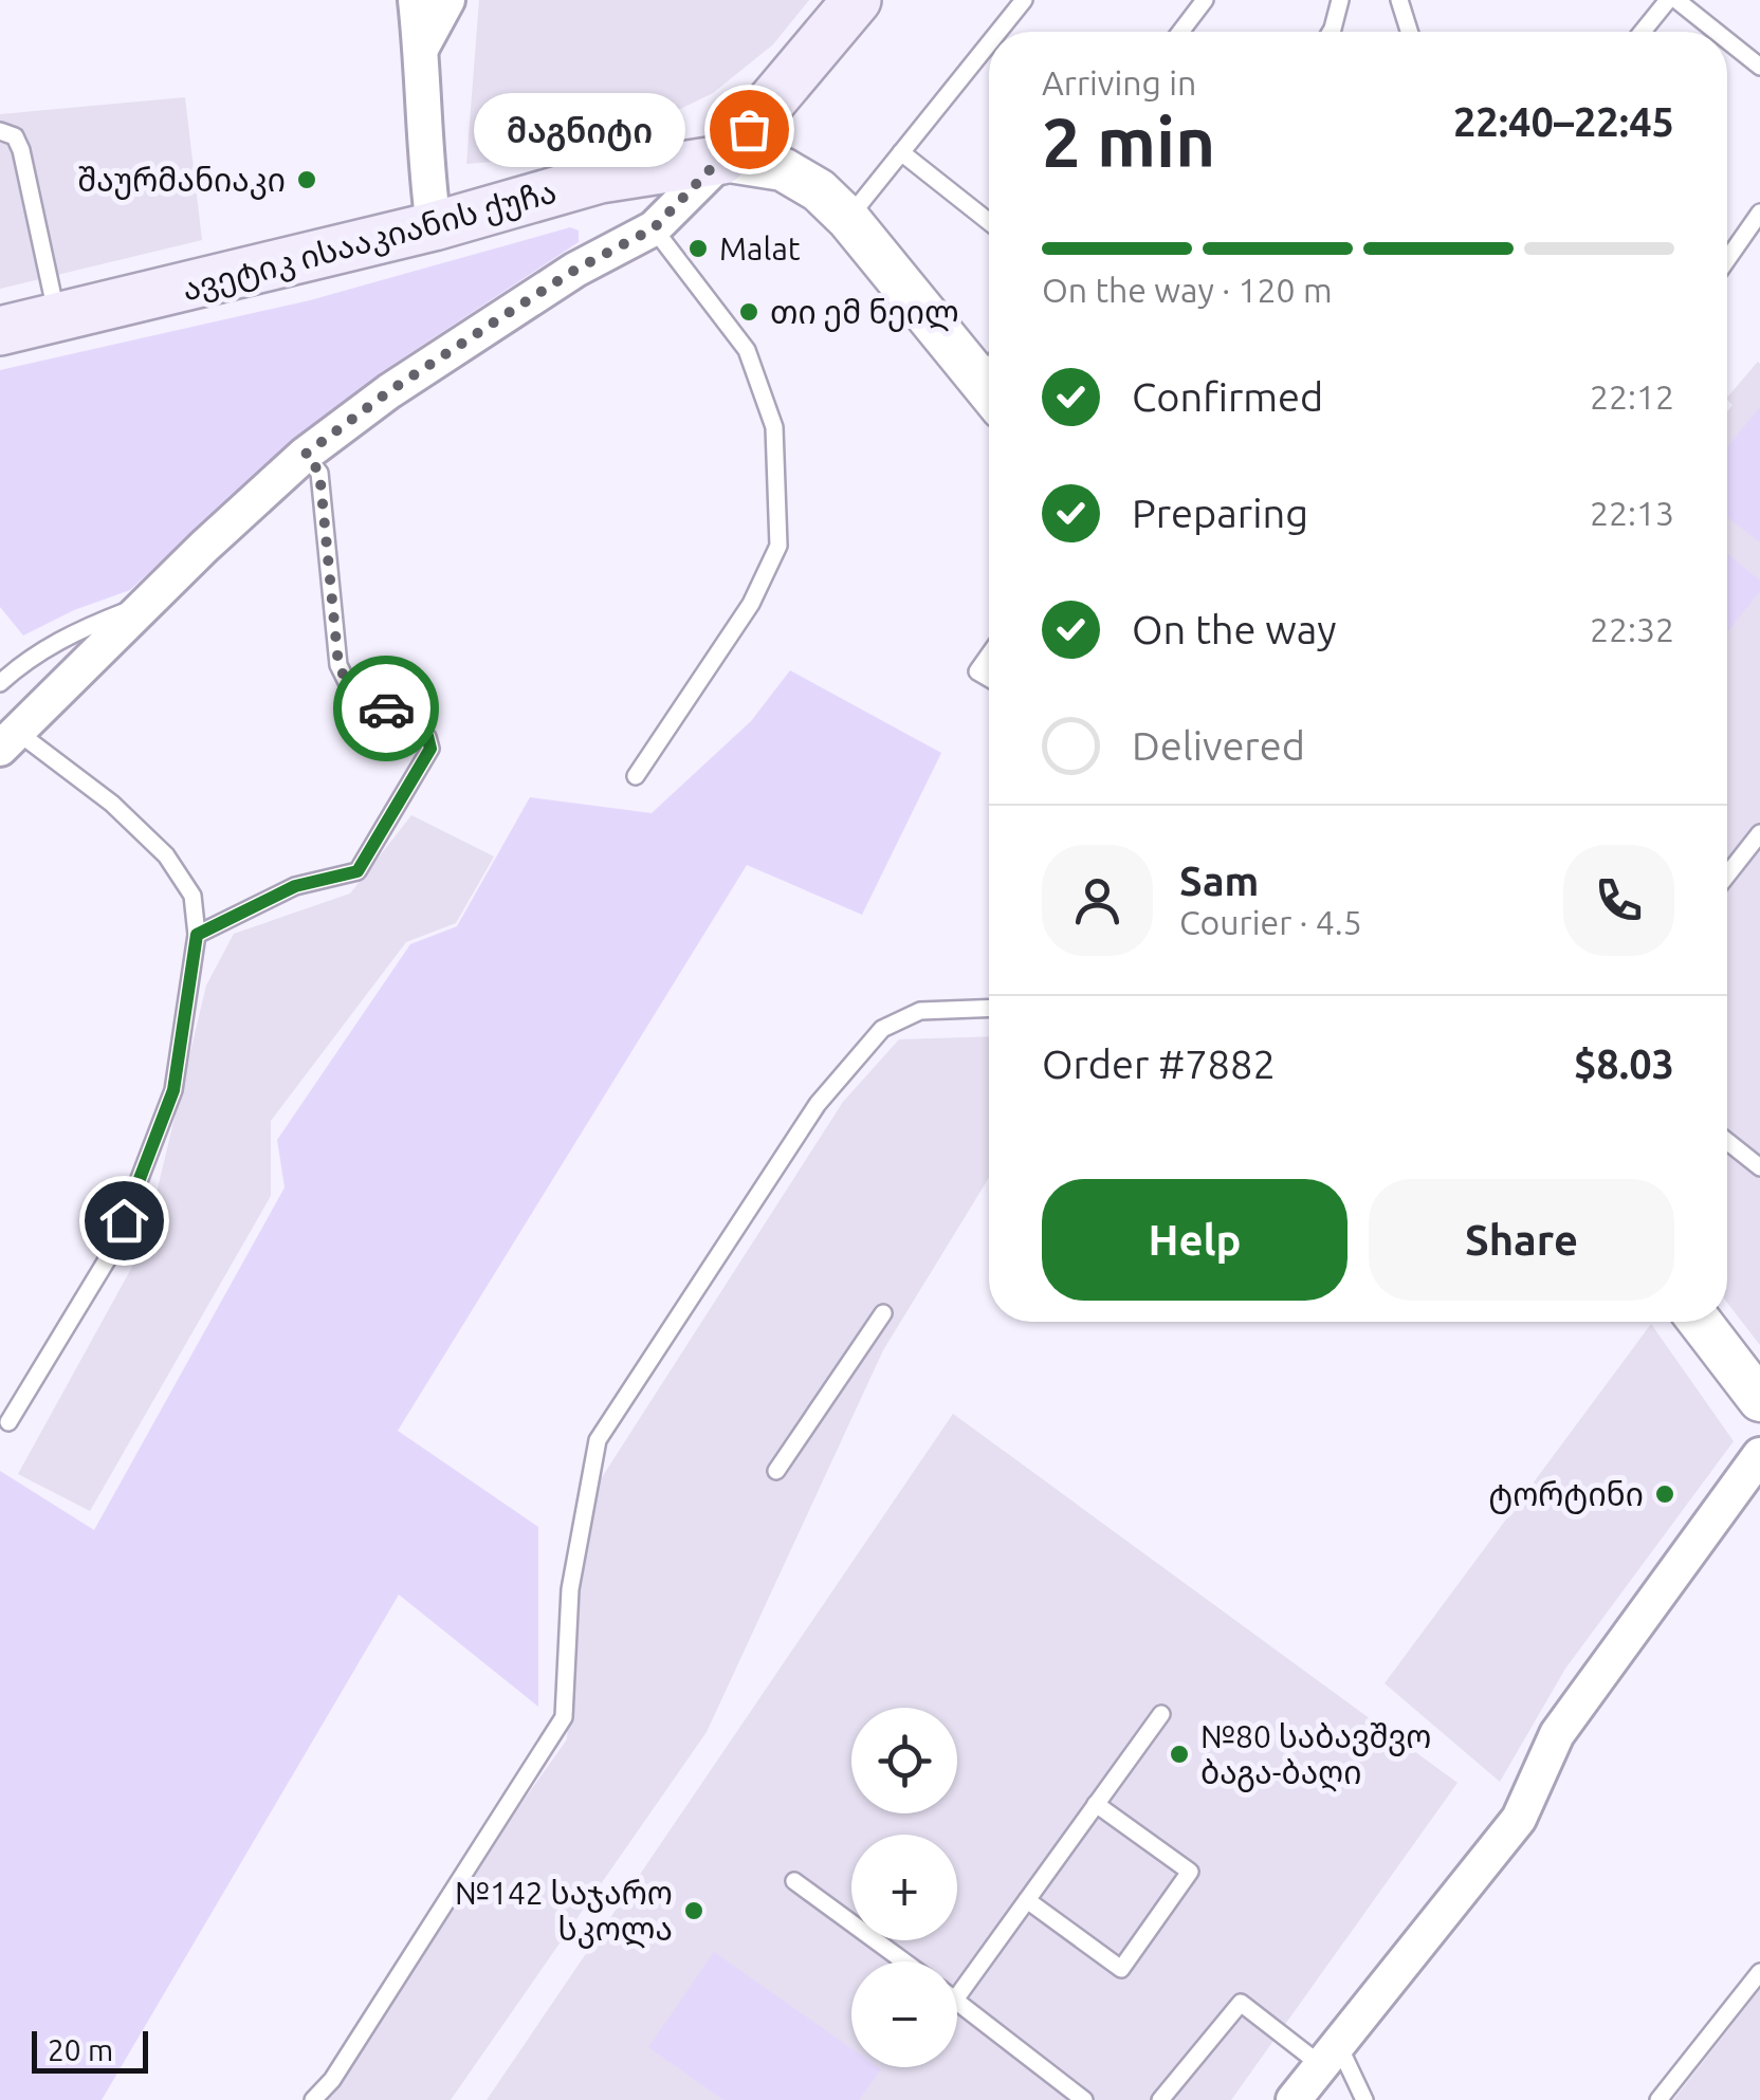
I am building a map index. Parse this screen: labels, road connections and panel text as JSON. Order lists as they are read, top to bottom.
{
  "streets": {
    "main road": ["ავეტიკ ისააკიანის ქუჩა"]
  },
  "places": [
    "მაგნიტი",
    "შაურმანიაკი",
    "Malat",
    "თი ემ ნეილ",
    "ტორტინი",
    "№80 საბავშვო ბაგა-ბაღი",
    "№142 საჯარო სკოლა"
  ],
  "scale_bar": "20 m",
  "page": {
    "heading": ["2 min", "Arriving in", "22:40–22:45"],
    "panel": [
      "Sam",
      "Courier · 4.5",
      "Order #7882",
      "$8.03"
    ],
    "bubble": "მაგნიტი",
    "bar": "On the way · 120 m",
    "list": [
      ["Confirmed", "22:12"],
      ["Preparing", "22:13"],
      ["On the way", "22:32"],
      "Delivered"
    ],
    "buttons": ["Help", "Share"],
    "map_buttons": ["+", "−"],
    "scale": "20 m"
  }
}
